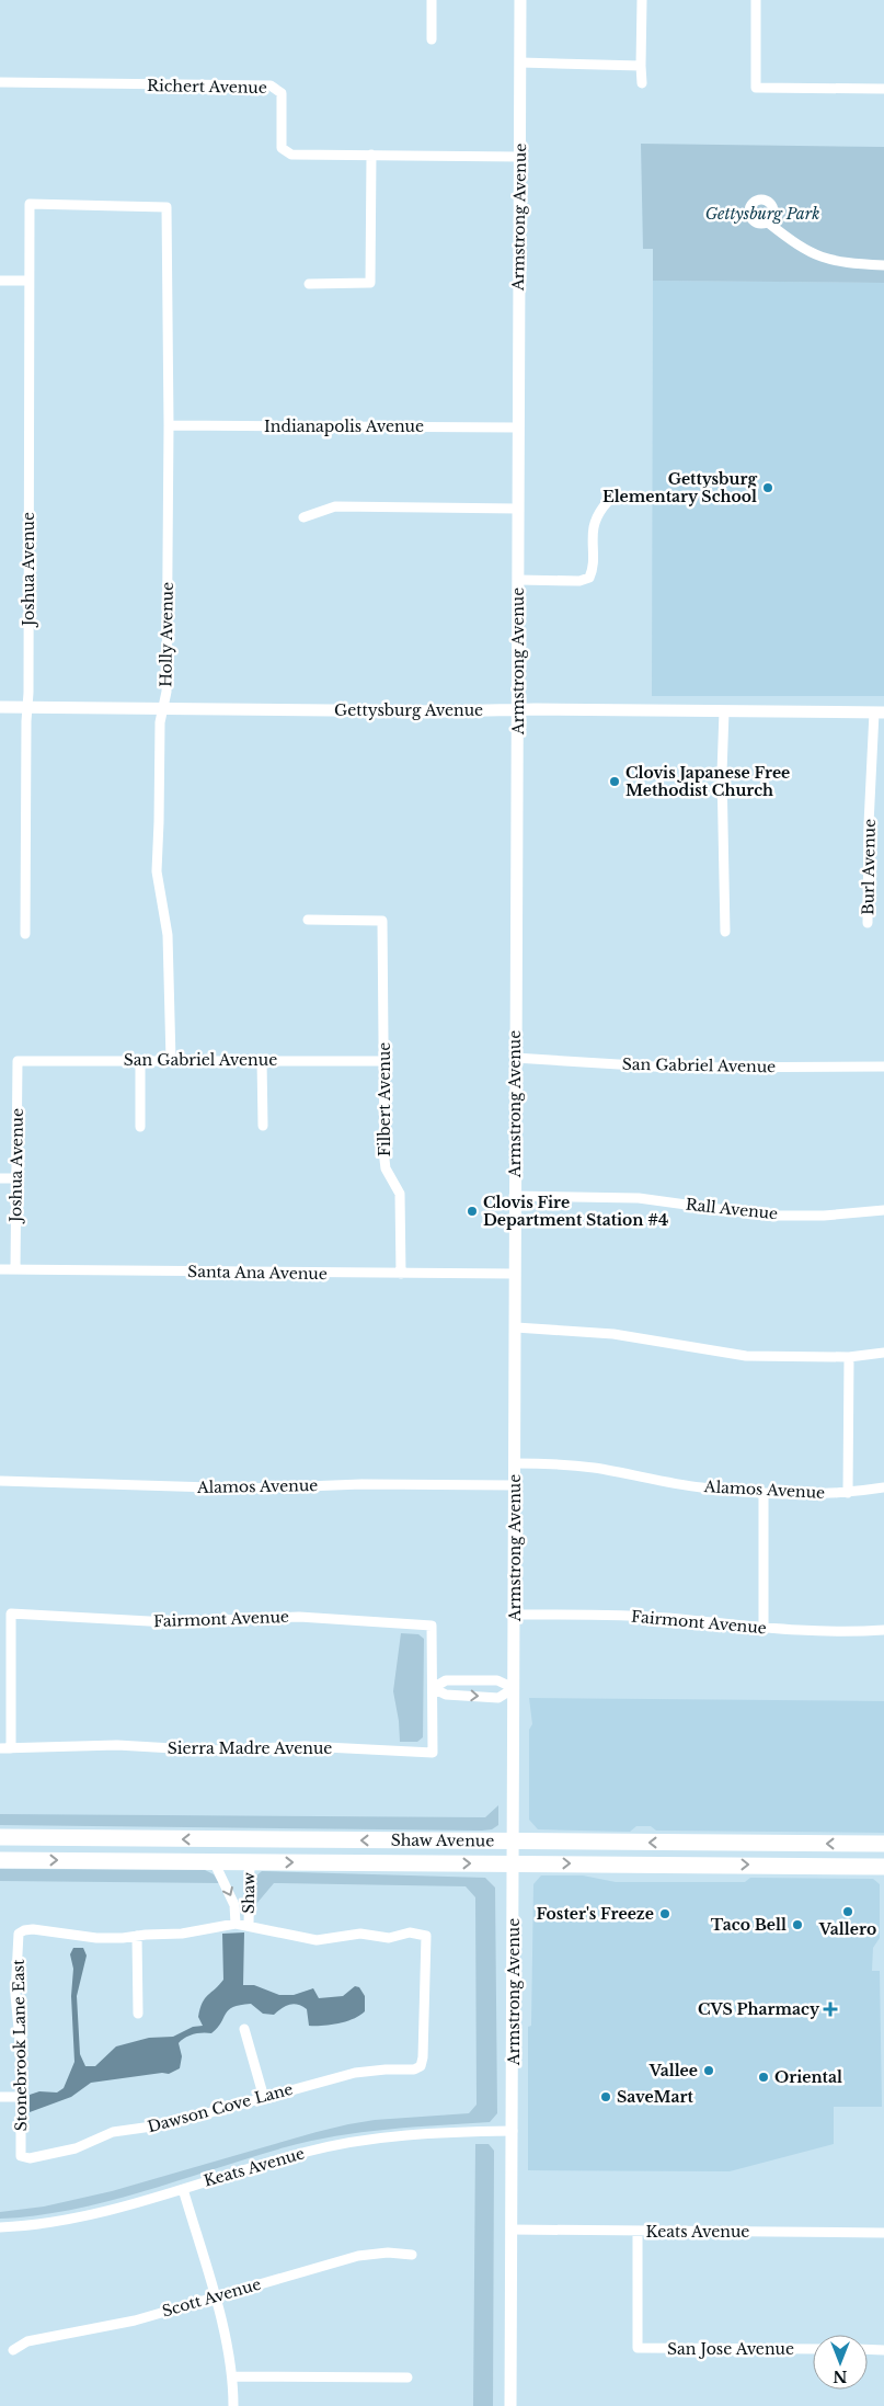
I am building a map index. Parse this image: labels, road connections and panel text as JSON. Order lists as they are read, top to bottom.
{
  "streets": {
    "main road": ["Shaw Avenue"],
    "street": [
      "Richert Avenue",
      "Armstrong Avenue",
      "Indianapolis Avenue",
      "Joshua Avenue",
      "Holly Avenue",
      "Gettysburg Avenue",
      "Burl Avenue",
      "San Gabriel Avenue",
      "Filbert Avenue",
      "Rall Avenue",
      "Santa Ana Avenue",
      "Alamos Avenue",
      "Fairmont Avenue",
      "Sierra Madre Avenue",
      "Shaw",
      "Stonebrook Lane East",
      "Dawson Cove Lane",
      "Keats Avenue",
      "Scott Avenue",
      "San Jose Avenue"
    ]
  },
  "crossings": [
    ["Richert Avenue", "Armstrong Avenue"],
    ["Armstrong Avenue", "Indianapolis Avenue"],
    ["Armstrong Avenue", "Gettysburg Avenue"],
    ["Armstrong Avenue", "San Gabriel Avenue"],
    ["Armstrong Avenue", "Rall Avenue"],
    ["Armstrong Avenue", "Santa Ana Avenue"],
    ["Armstrong Avenue", "Alamos Avenue"],
    ["Armstrong Avenue", "Fairmont Avenue"],
    ["Armstrong Avenue", "Shaw Avenue"],
    ["Armstrong Avenue", "Keats Avenue"],
    ["Indianapolis Avenue", "Holly Avenue"],
    ["Joshua Avenue", "Holly Avenue"],
    ["Joshua Avenue", "Gettysburg Avenue"],
    ["Joshua Avenue", "San Gabriel Avenue"],
    ["Joshua Avenue", "Santa Ana Avenue"],
    ["Holly Avenue", "Gettysburg Avenue"],
    ["Holly Avenue", "San Gabriel Avenue"],
    ["Gettysburg Avenue", "Burl Avenue"],
    ["San Gabriel Avenue", "Filbert Avenue"],
    ["Filbert Avenue", "Santa Ana Avenue"],
    ["Fairmont Avenue", "Sierra Madre Avenue"],
    ["Shaw Avenue", "Shaw"],
    ["Shaw", "Dawson Cove Lane"],
    ["Stonebrook Lane East", "Dawson Cove Lane"],
    ["Keats Avenue", "San Jose Avenue"]
  ],
  "parks": ["Gettysburg Park"],
  "places": {
    "other": [
      "Gettysburg Elementary School",
      "Clovis Japanese Free Methodist Church",
      "Clovis Fire Department Station #4",
      "Vallero",
      "Foster's Freeze",
      "Taco Bell",
      "Vallee",
      "Oriental",
      "SaveMart"
    ],
    "health": ["CVS Pharmacy"]
  },
  "north": "bottom"
}
